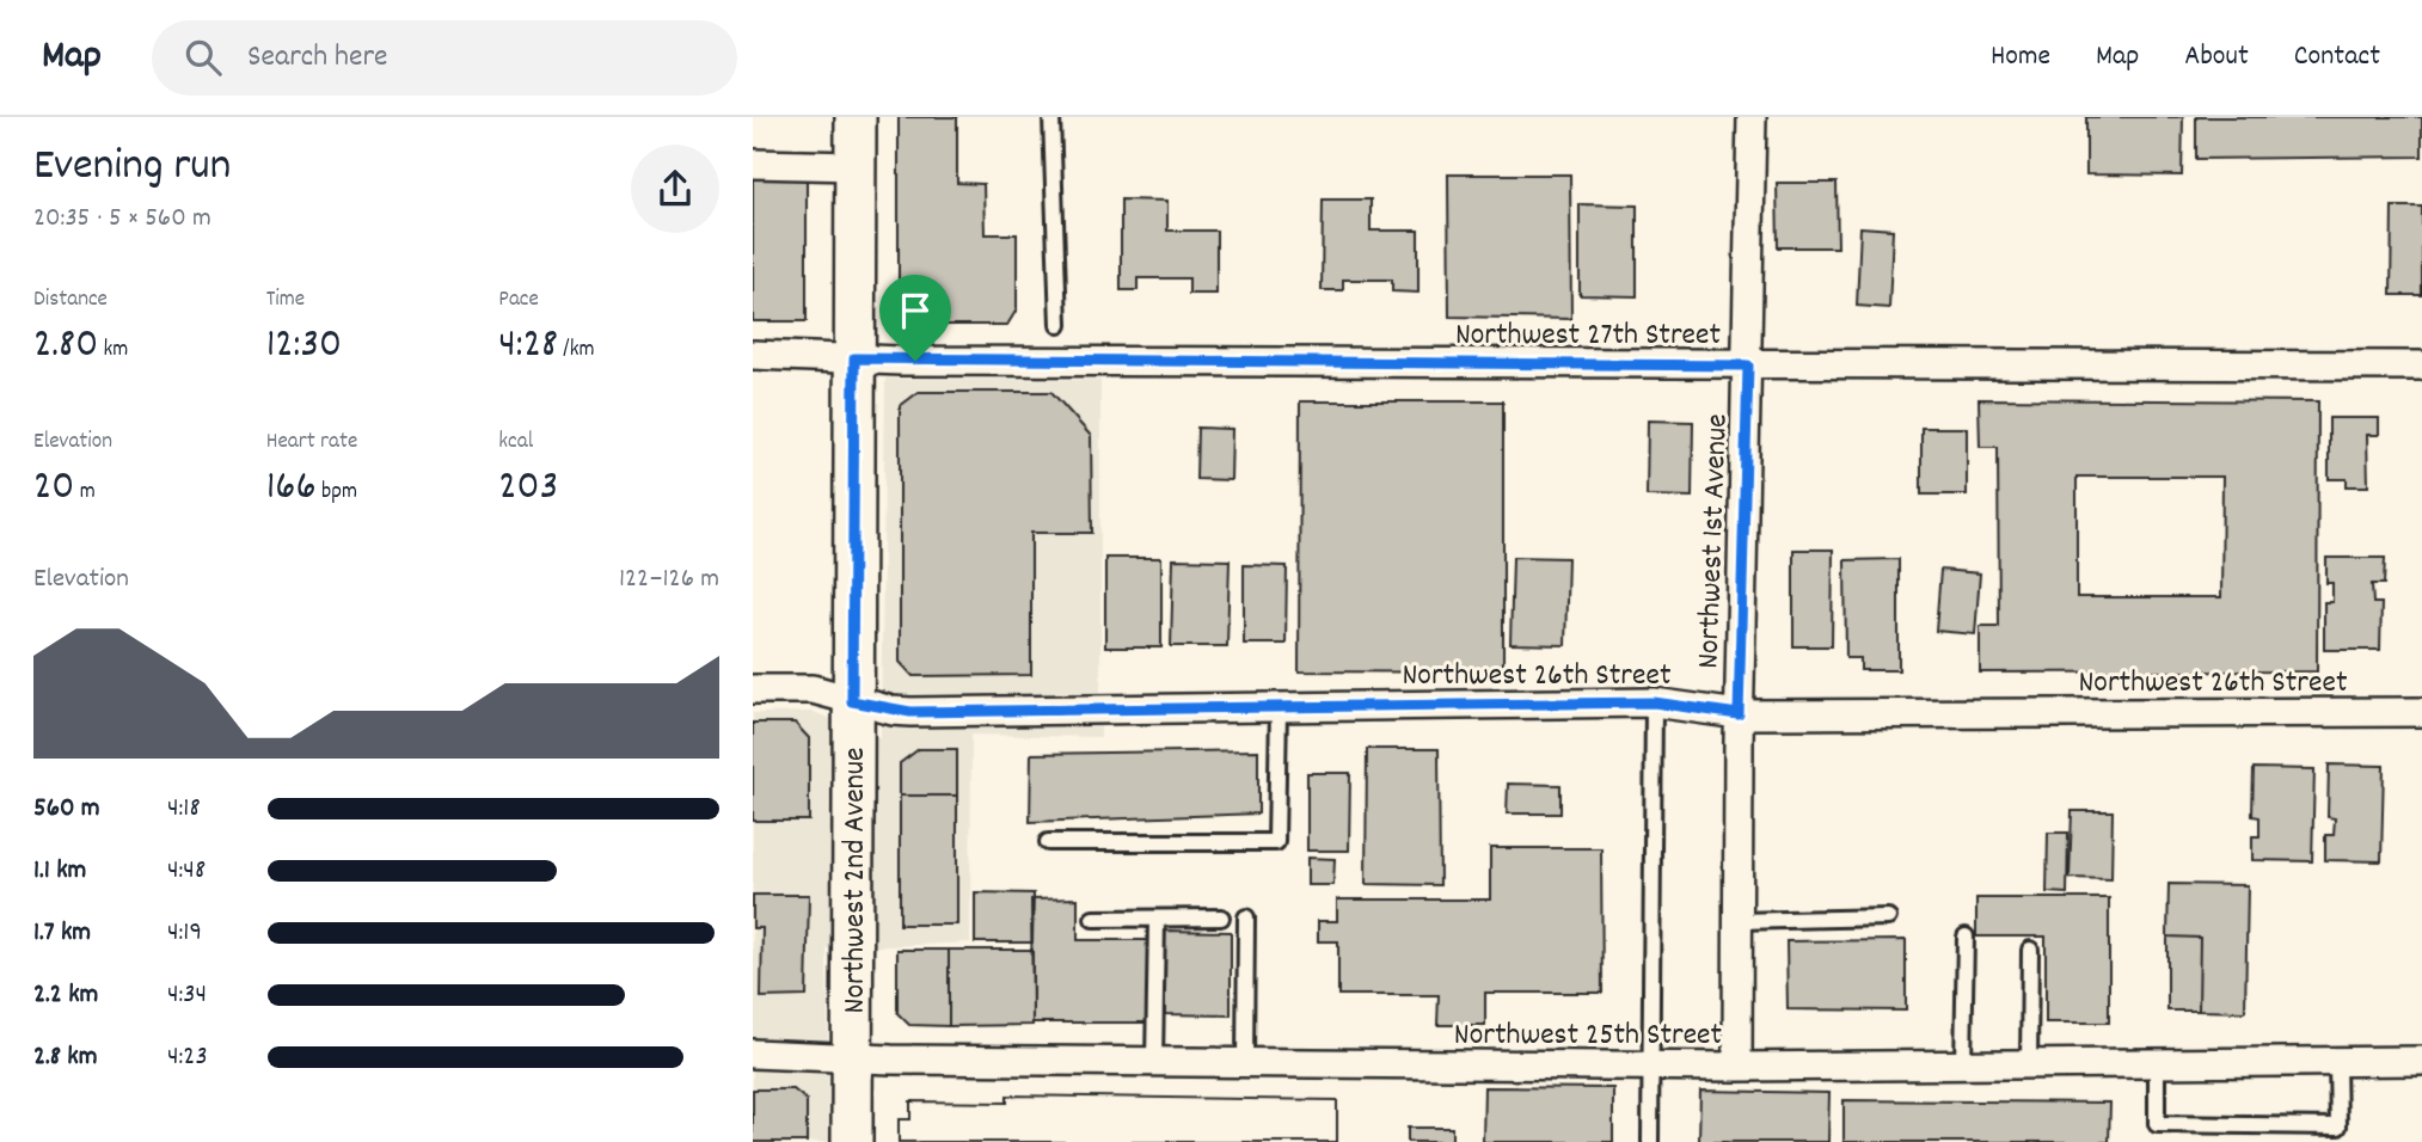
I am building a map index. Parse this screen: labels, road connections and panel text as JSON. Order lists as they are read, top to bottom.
{
  "streets": {
    "street": [
      "Northwest 27th Street",
      "Northwest 1st Avenue",
      "Northwest 26th Street",
      "Northwest 2nd Avenue",
      "Northwest 25th Street"
    ]
  },
  "crossings": [
    ["Northwest 27th Street", "Northwest 1st Avenue"],
    ["Northwest 27th Street", "Northwest 2nd Avenue"],
    ["Northwest 1st Avenue", "Northwest 26th Street"],
    ["Northwest 1st Avenue", "Northwest 25th Street"],
    ["Northwest 26th Street", "Northwest 2nd Avenue"],
    ["Northwest 2nd Avenue", "Northwest 25th Street"]
  ],
  "page": {
    "header": "Map",
    "search": "Search here",
    "nav": [
      "Home",
      "Map",
      "About",
      "Contact"
    ],
    "heading": ["Evening run", "20:35 · 5 × 560 m"],
    "stats": [
      ["Distance", "2.80 km"],
      ["Time", "12:30"],
      ["Pace", "4:28 /km"],
      ["Elevation", "20 m"],
      ["Heart rate", "166 bpm"],
      ["kcal", "203"]
    ],
    "chart": ["Elevation", "122–126 m"],
    "list": [
      {
        "name": "560 m",
        "note": "4:18"
      },
      {
        "name": "1.1 km",
        "note": "4:48"
      },
      {
        "name": "1.7 km",
        "note": "4:19"
      },
      {
        "name": "2.2 km",
        "note": "4:34"
      },
      {
        "name": "2.8 km",
        "note": "4:23"
      }
    ]
  }
}
